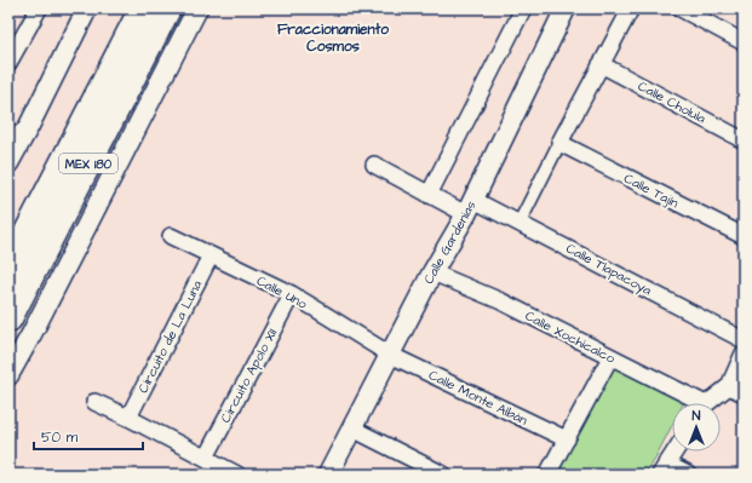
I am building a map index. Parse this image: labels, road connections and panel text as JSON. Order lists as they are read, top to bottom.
{
  "streets": {
    "highway": ["MEX 180"],
    "street": [
      "Calle Cholula",
      "Calle Tajín",
      "Calle Gardenias",
      "Calle Tlapacoya",
      "Calle Uno",
      "Circuito de La Luna",
      "Calle Xochicalco",
      "Circuito Apolo XII",
      "Calle Monte Albán"
    ]
  },
  "crossings": [
    ["Calle Gardenias", "Calle Tlapacoya"],
    ["Calle Gardenias", "Calle Uno"],
    ["Calle Gardenias", "Calle Xochicalco"],
    ["Calle Gardenias", "Calle Monte Albán"],
    ["Calle Uno", "Circuito de La Luna"],
    ["Calle Uno", "Circuito Apolo XII"],
    ["Calle Uno", "Calle Monte Albán"]
  ],
  "districts": ["Fraccionamiento Cosmos"],
  "scale_bar": "50 m",
  "north": "top"
}
